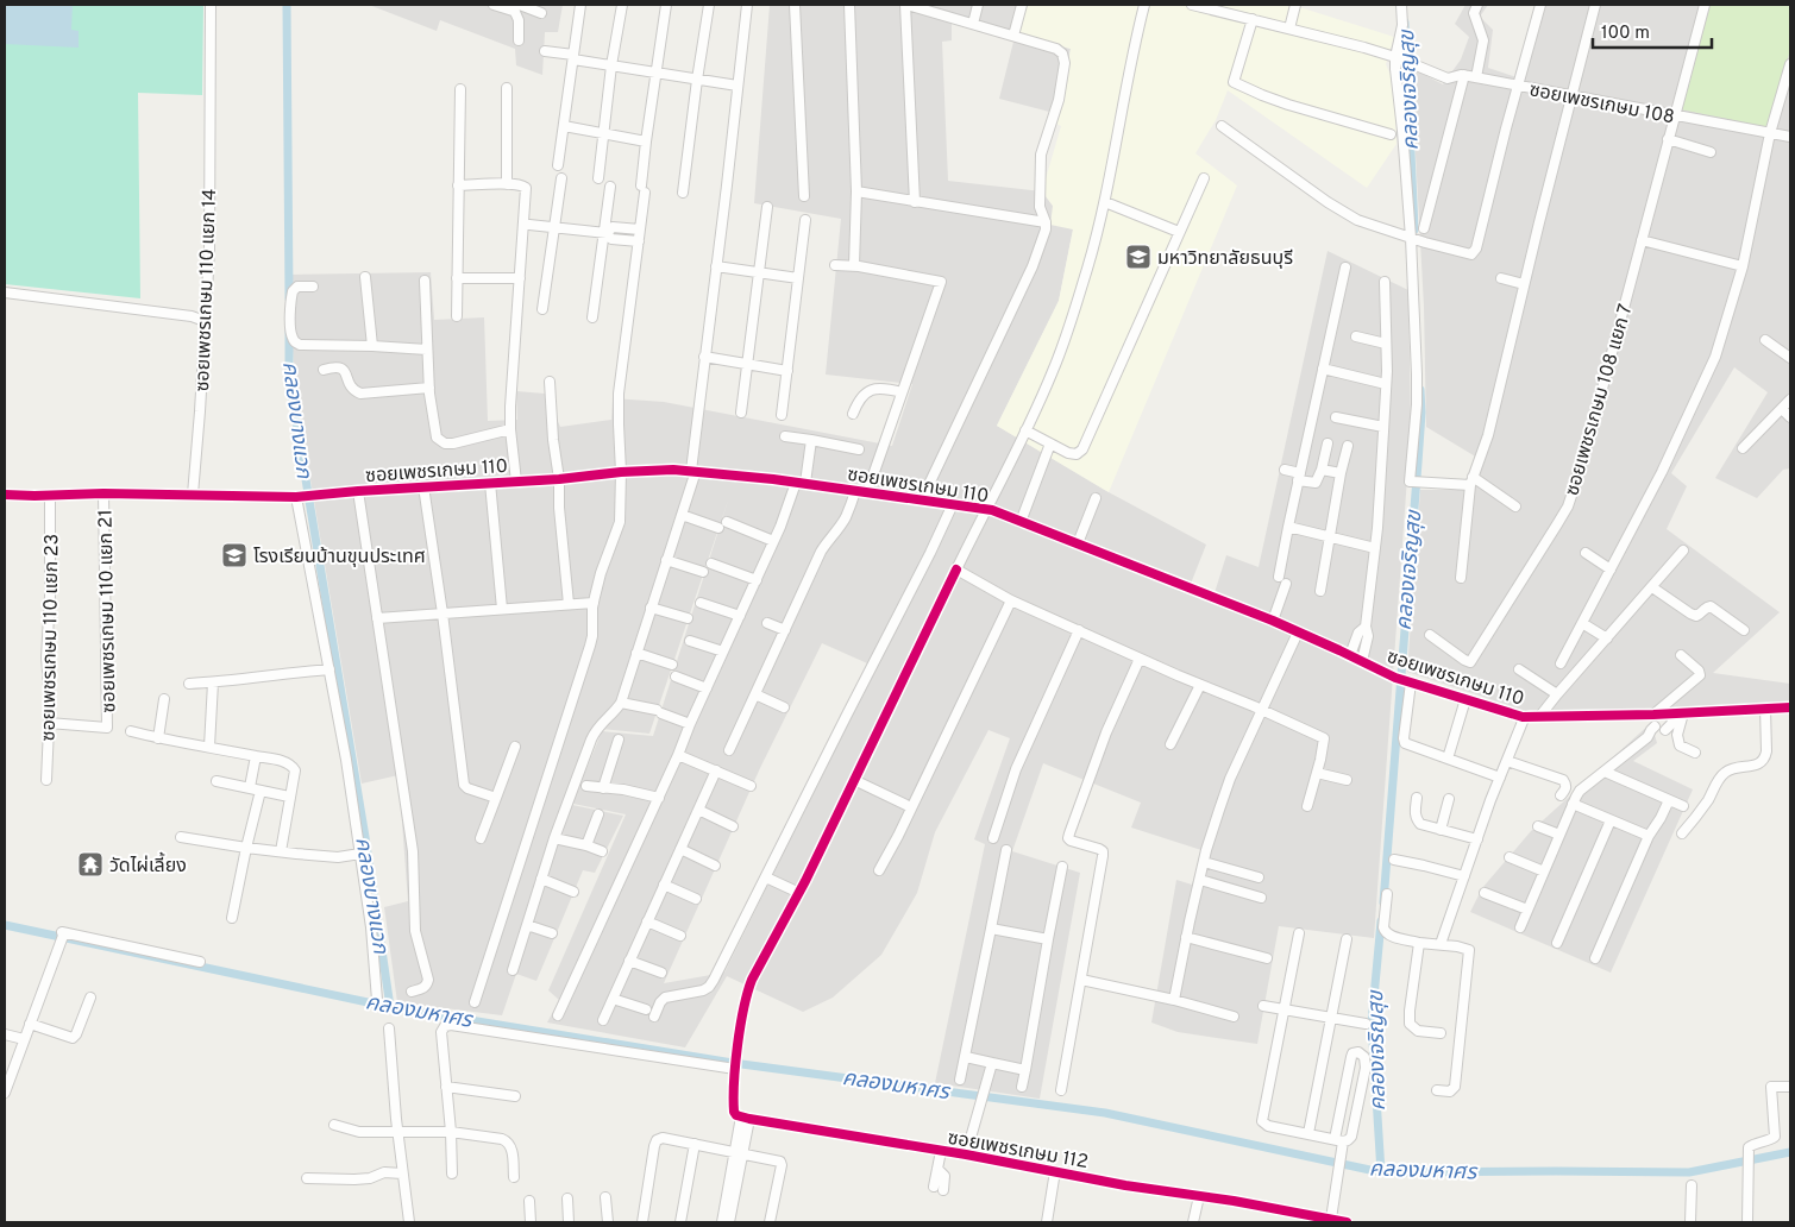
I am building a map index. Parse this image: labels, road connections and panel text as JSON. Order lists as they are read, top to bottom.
{
  "streets": {
    "street": [
      "ซอยเพชรเกษม 108",
      "ซอยเพชรเกษม 110 แยก 14",
      "ซอยเพชรเกษม 108 แยก 7",
      "ซอยเพชรเกษม 110",
      "ซอยเพชรเกษม 110 แยก 21",
      "ซอยเพชรเกษม 110 แยก 23",
      "ซอยเพชรเกษม 112"
    ]
  },
  "crossings": [
    ["ซอยเพชรเกษม 110 แยก 14", "ซอยเพชรเกษม 110"],
    ["ซอยเพชรเกษม 110", "ซอยเพชรเกษม 110 แยก 21"],
    ["ซอยเพชรเกษม 110", "ซอยเพชรเกษม 110 แยก 23"],
    ["ซอยเพชรเกษม 110 แยก 21", "ซอยเพชรเกษม 110 แยก 23"]
  ],
  "water": ["คลองเจริญสุข", "คลองบางแวก", "คลองมหาศร"],
  "places": {
    "school or university": ["มหาวิทยาลัยธนบุรี", "โรงเรียนบ้านขุนประเทศ"],
    "temple": ["วัดไผ่เลี้ยง"]
  },
  "scale_bar": "100 m"
}
